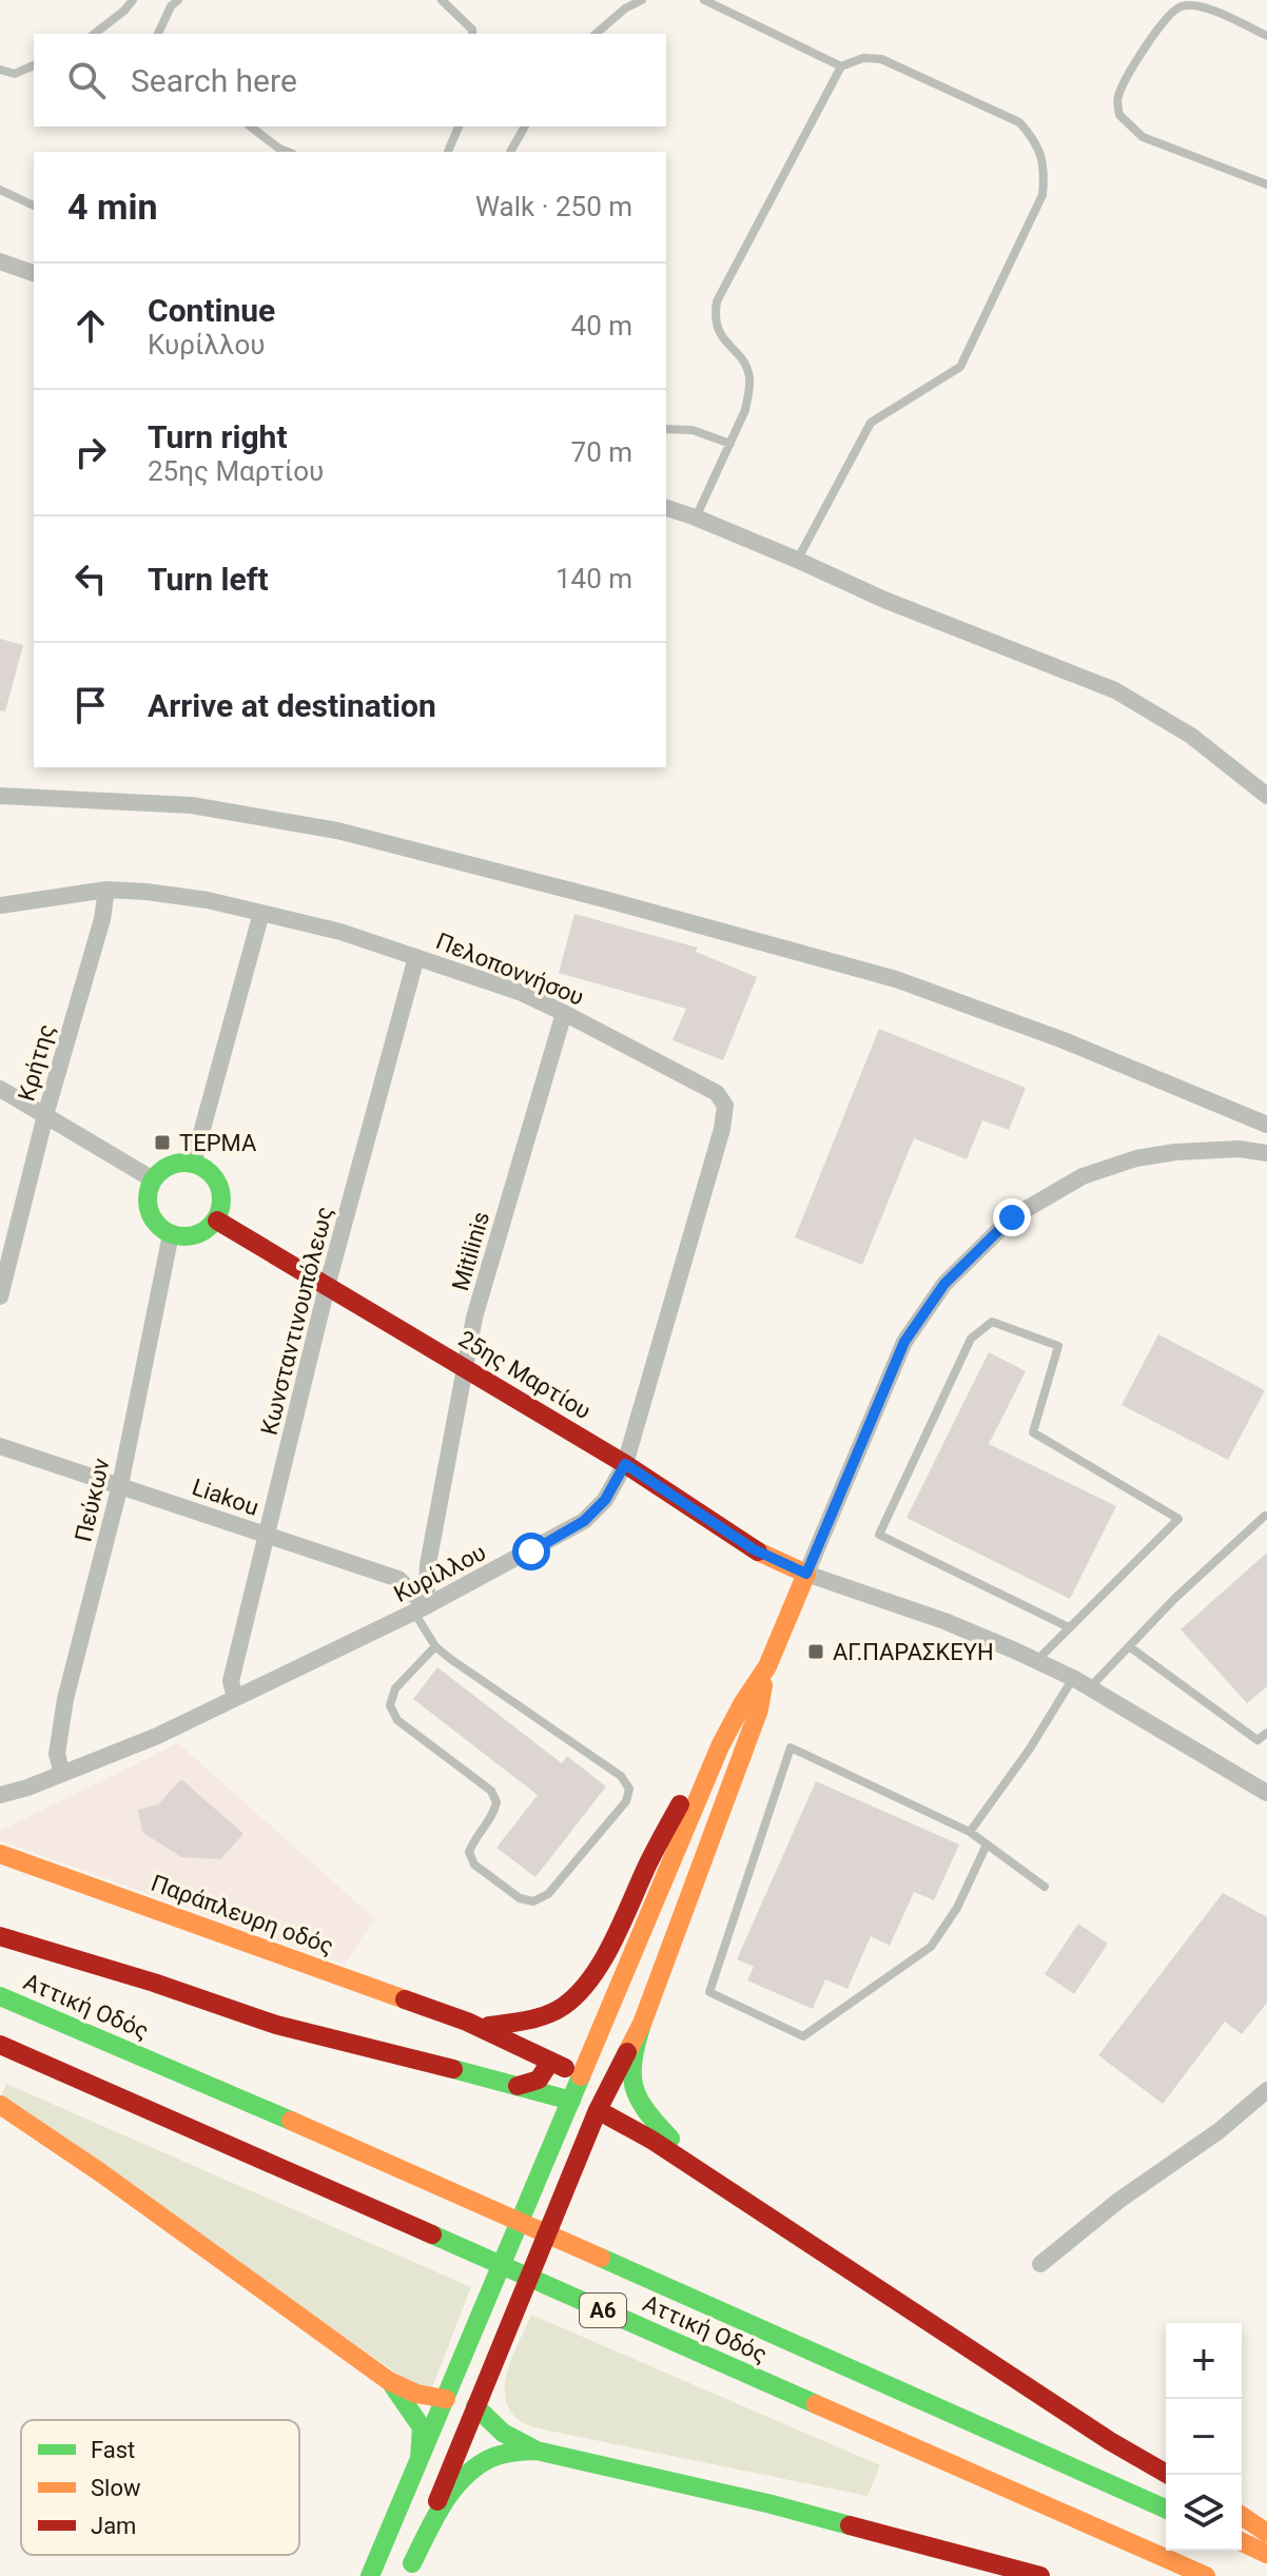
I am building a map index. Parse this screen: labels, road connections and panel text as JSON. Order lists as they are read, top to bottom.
{
  "streets": {
    "main road": [
      "25ης Μαρτίου",
      "Παράπλευρη οδός",
      "Αττική Οδός",
      "Α6"
    ],
    "street": [
      "Πελοποννήσου",
      "Κρήτης",
      "Mitilinis",
      "Κωνσταντινουπόλεως",
      "Liakou",
      "Πεύκων",
      "Κυρίλλου"
    ]
  },
  "crossings": [
    ["Πελοποννήσου", "Κρήτης"],
    ["Πελοποννήσου", "Mitilinis"],
    ["Πελοποννήσου", "Κωνσταντινουπόλεως"],
    ["Πελοποννήσου", "Κυρίλλου"],
    ["Mitilinis", "25ης Μαρτίου"],
    ["Mitilinis", "Liakou"],
    ["Mitilinis", "Κυρίλλου"],
    ["Κωνσταντινουπόλεως", "25ης Μαρτίου"],
    ["Κωνσταντινουπόλεως", "Liakou"],
    ["Κωνσταντινουπόλεως", "Κυρίλλου"],
    ["25ης Μαρτίου", "Πεύκων"],
    ["25ης Μαρτίου", "Κυρίλλου"],
    ["Liakou", "Πεύκων"],
    ["Liakou", "Κυρίλλου"],
    ["Πεύκων", "Κυρίλλου"]
  ],
  "places": {
    "transit": ["ΤΕΡΜΑ", "ΑΓ.ΠΑΡΑΣΚΕΥΗ"]
  },
  "legend": ["Fast", "Slow", "Jam"],
  "page": {
    "search": "Search here",
    "heading": ["4 min", "Walk · 250 m"],
    "list": [
      ["Continue", "Κυρίλλου", "40 m"],
      ["Turn right", "25ης Μαρτίου", "70 m"],
      ["Turn left", "140 m"],
      "Arrive at destination"
    ],
    "map_buttons": ["+", "−"]
  }
}
